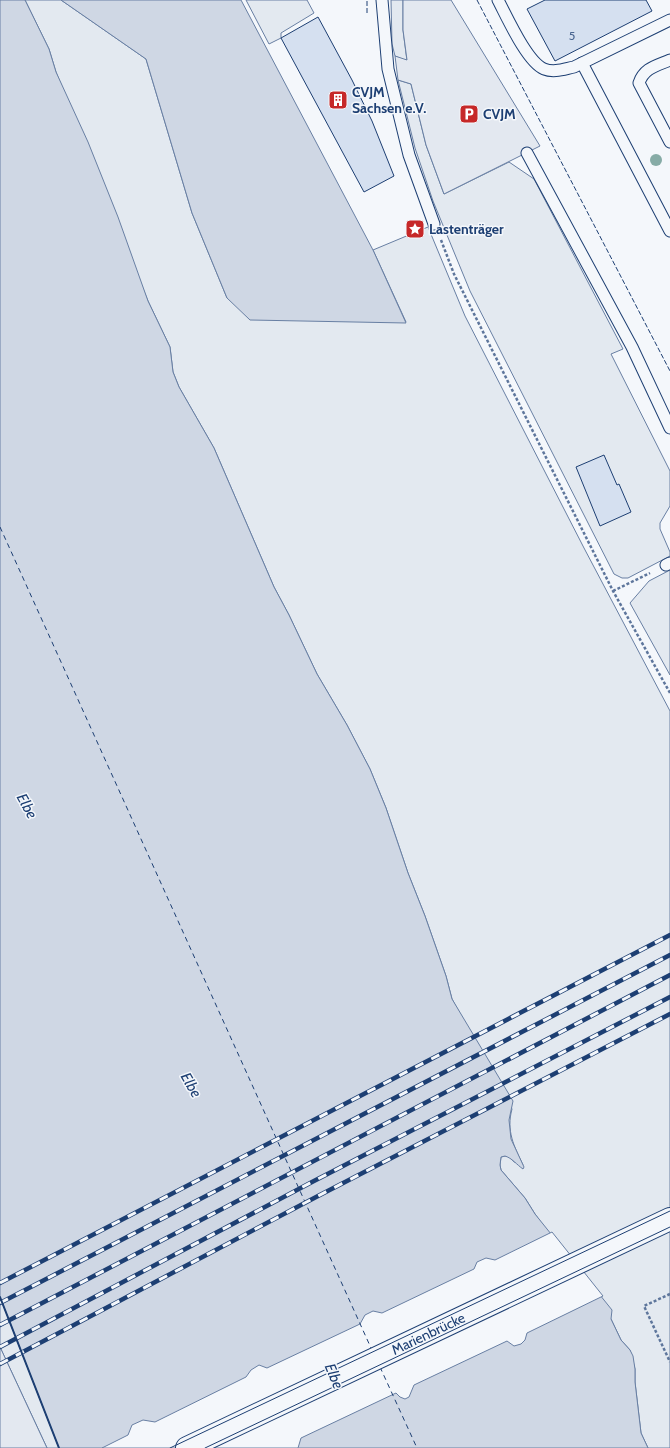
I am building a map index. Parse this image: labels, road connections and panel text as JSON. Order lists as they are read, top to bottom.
{
  "streets": {
    "main road": ["Marienbrücke"]
  },
  "water": ["Elbe"],
  "places": {
    "building": ["CVJM Sachsen e.V."],
    "parking": ["CVJM"],
    "place": ["Lastenträger"]
  },
  "house_numbers": ["5"]
}
